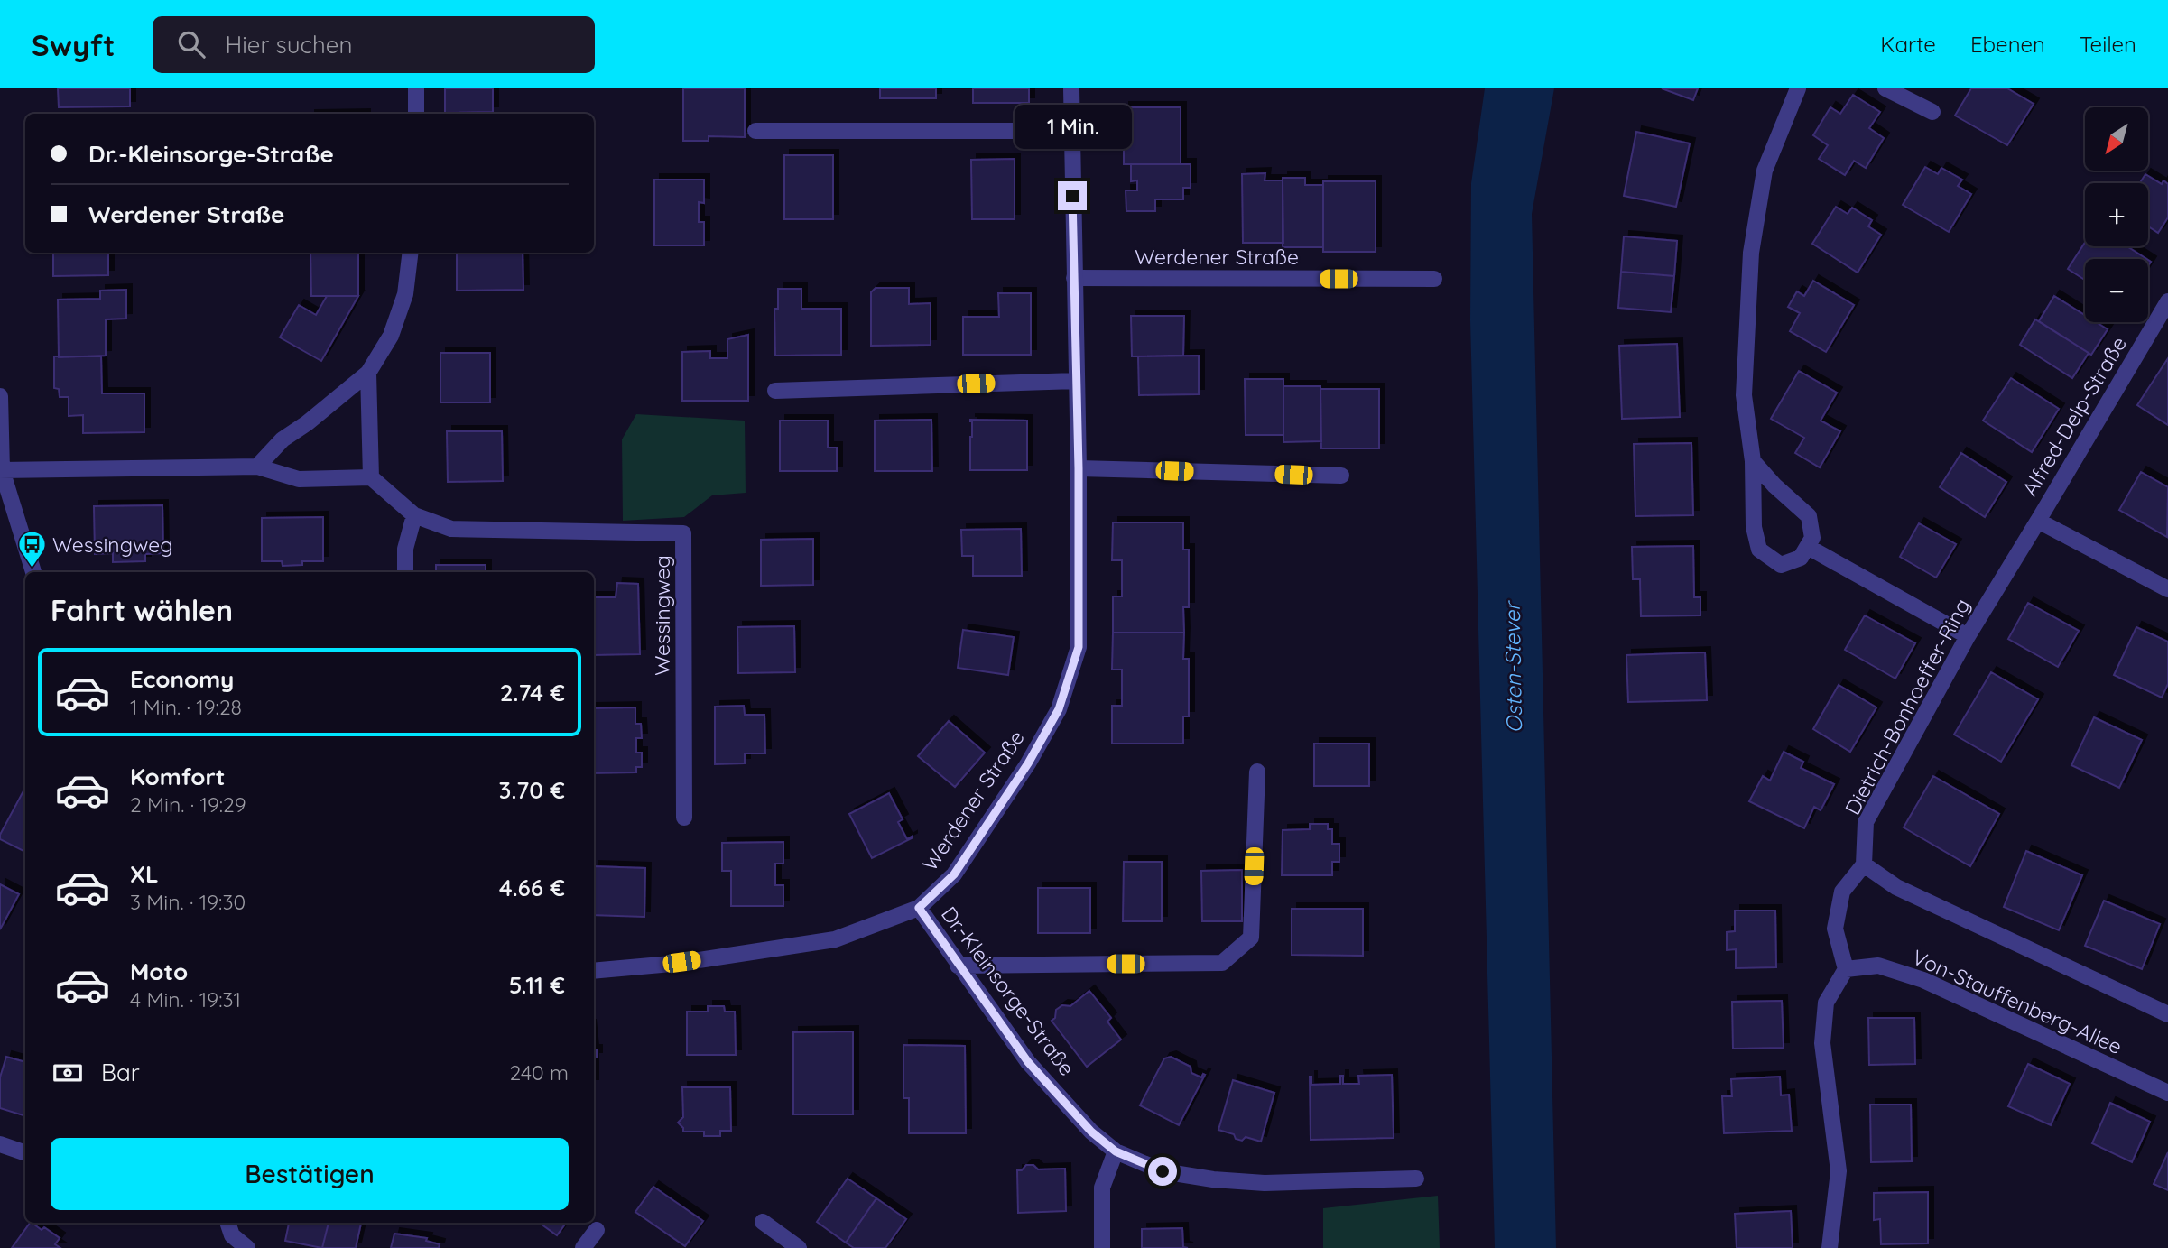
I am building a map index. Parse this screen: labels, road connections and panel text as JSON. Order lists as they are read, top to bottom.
{
  "streets": {
    "street": [
      "Werdener Straße",
      "Alfred-Delp-Straße",
      "Wessingweg",
      "Dietrich-Bonhoeffer-Ring",
      "Dr.-Kleinsorge-Straße",
      "Von-Stauffenberg-Allee"
    ]
  },
  "crossings": [
    ["Werdener Straße", "Dr.-Kleinsorge-Straße"],
    ["Alfred-Delp-Straße", "Dietrich-Bonhoeffer-Ring"]
  ],
  "water": ["Osten-Stever"],
  "places": {
    "bus stop": ["Wessingweg"]
  },
  "north": "bottom left",
  "page": {
    "header": "Swyft",
    "search": "Hier suchen",
    "nav": ["Karte", "Ebenen", "Teilen"],
    "bubble": "1 Min.",
    "map_buttons": ["+", "−"],
    "banner": ["Dr.-Kleinsorge-Straße", "Werdener Straße"],
    "heading": "Fahrt wählen",
    "list": [
      {
        "name": "Economy",
        "note": "1 Min. · 19:28",
        "value": "2.74 €"
      },
      {
        "name": "Komfort",
        "note": "2 Min. · 19:29",
        "value": "3.70 €"
      },
      {
        "name": "XL",
        "note": "3 Min. · 19:30",
        "value": "4.66 €"
      },
      {
        "name": "Moto",
        "note": "4 Min. · 19:31",
        "value": "5.11 €"
      }
    ],
    "pay": ["Bar", "240 m"],
    "buttons": "Bestätigen"
  }
}
